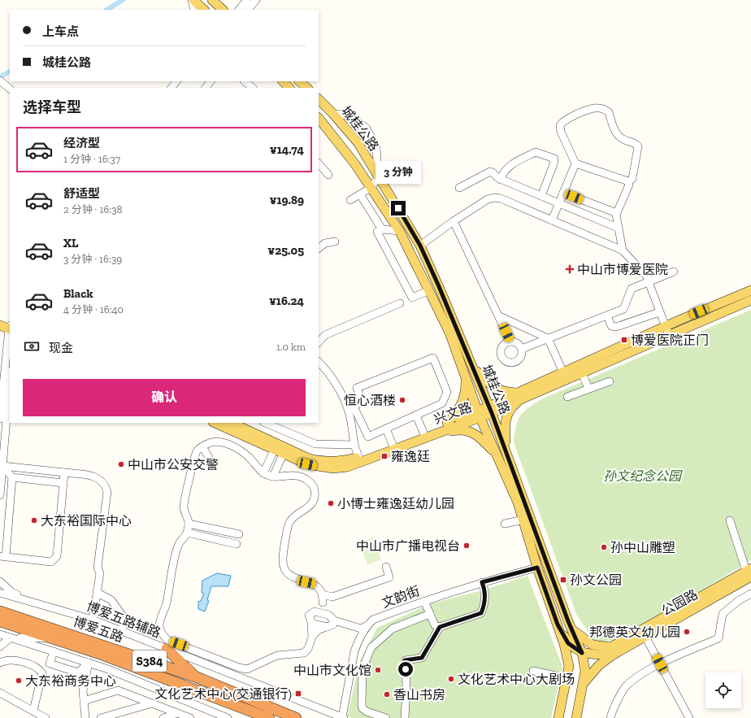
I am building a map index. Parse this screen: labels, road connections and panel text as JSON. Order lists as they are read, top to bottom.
{
  "streets": {
    "highway": ["博爱五路", "S384"],
    "main road": ["城桂公路", "兴文路", "公园路"],
    "street": ["文韵街", "博爱五路辅路"]
  },
  "crossings": [
    ["城桂公路", "兴文路"],
    ["城桂公路", "文韵街"],
    ["城桂公路", "公园路"],
    ["文韵街", "博爱五路辅路"]
  ],
  "parks": ["孙文纪念公园"],
  "places": {
    "health": ["中山市博爱医院"],
    "transit": [
      "博爱医院正门",
      "雍逸廷",
      "孙文公园",
      "文化艺术中心(交通银行)"
    ],
    "other": [
      "恒心酒楼",
      "中山市公安交警",
      "小博士雍逸廷幼儿园",
      "大东裕国际中心",
      "中山市广播电视台",
      "孙中山雕塑",
      "邦德英文幼儿园",
      "中山市文化馆",
      "文化艺术中心大剧场",
      "大东裕商务中心",
      "香山书房"
    ]
  },
  "page": {
    "banner": ["上车点", "城桂公路"],
    "heading": "选择车型",
    "list": [
      {
        "name": "经济型",
        "note": "1 分钟 · 16:37",
        "value": "¥14.74"
      },
      {
        "name": "舒适型",
        "note": "2 分钟 · 16:38",
        "value": "¥19.89"
      },
      {
        "name": "XL",
        "note": "3 分钟 · 16:39",
        "value": "¥25.05"
      },
      {
        "name": "Black",
        "note": "4 分钟 · 16:40",
        "value": "¥16.24"
      }
    ],
    "bubble": "3 分钟",
    "pay": ["现金", "1.0 km"],
    "buttons": "确认"
  }
}
